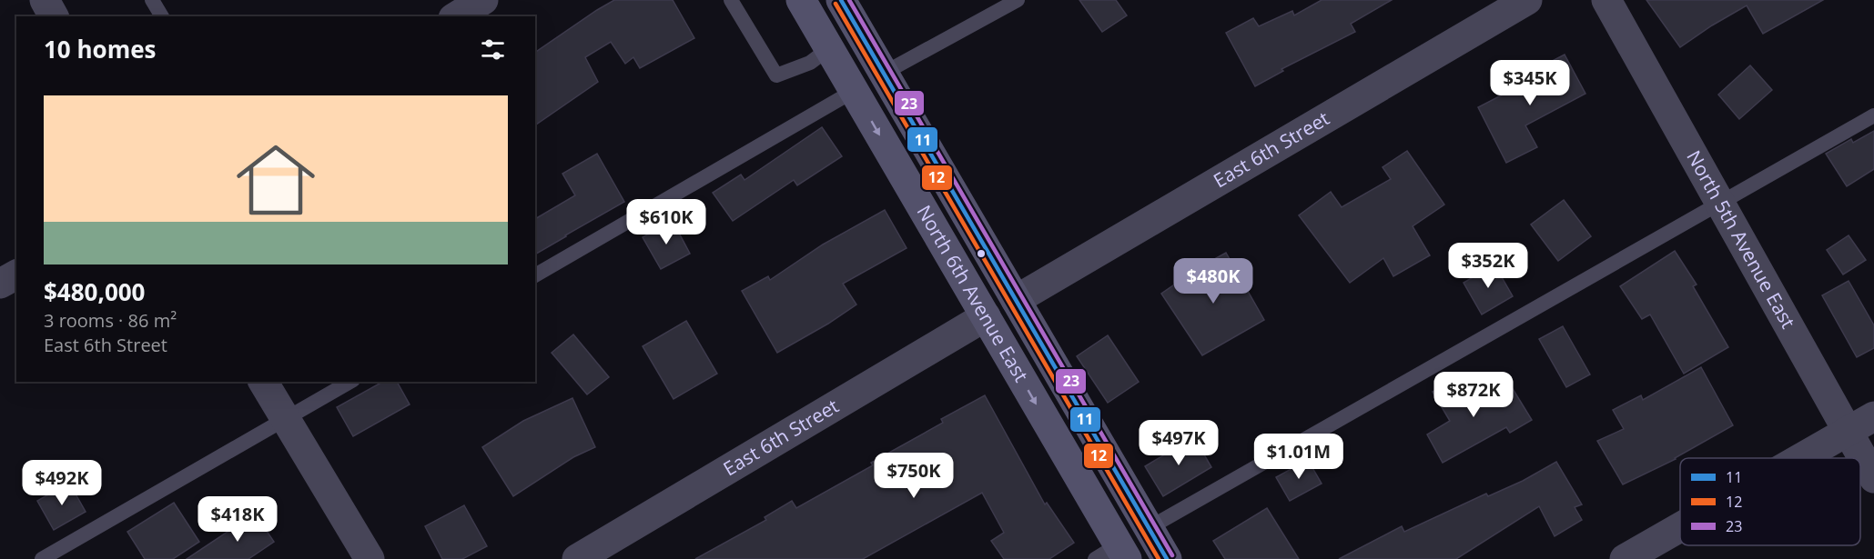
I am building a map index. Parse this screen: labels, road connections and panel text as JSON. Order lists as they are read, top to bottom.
{
  "streets": {
    "main road": ["North 6th Avenue East"],
    "street": ["East 6th Street", "North 5th Avenue East"]
  },
  "crossings": [
    ["East 6th Street", "North 6th Avenue East"]
  ],
  "lines": ["transit line 11", "transit line 23", "transit line 12"],
  "legend": ["11", "12", "23"],
  "page": {
    "heading": "10 homes",
    "price": [
      "$345K",
      "$610K",
      "$352K",
      "$480K",
      "$872K",
      "$497K",
      "$1.01M",
      "$750K",
      "$492K",
      "$418K"
    ],
    "list": [
      {
        "name": "$480,000",
        "note": "3 rooms · 86 m² · East 6th Street"
      }
    ]
  }
}
